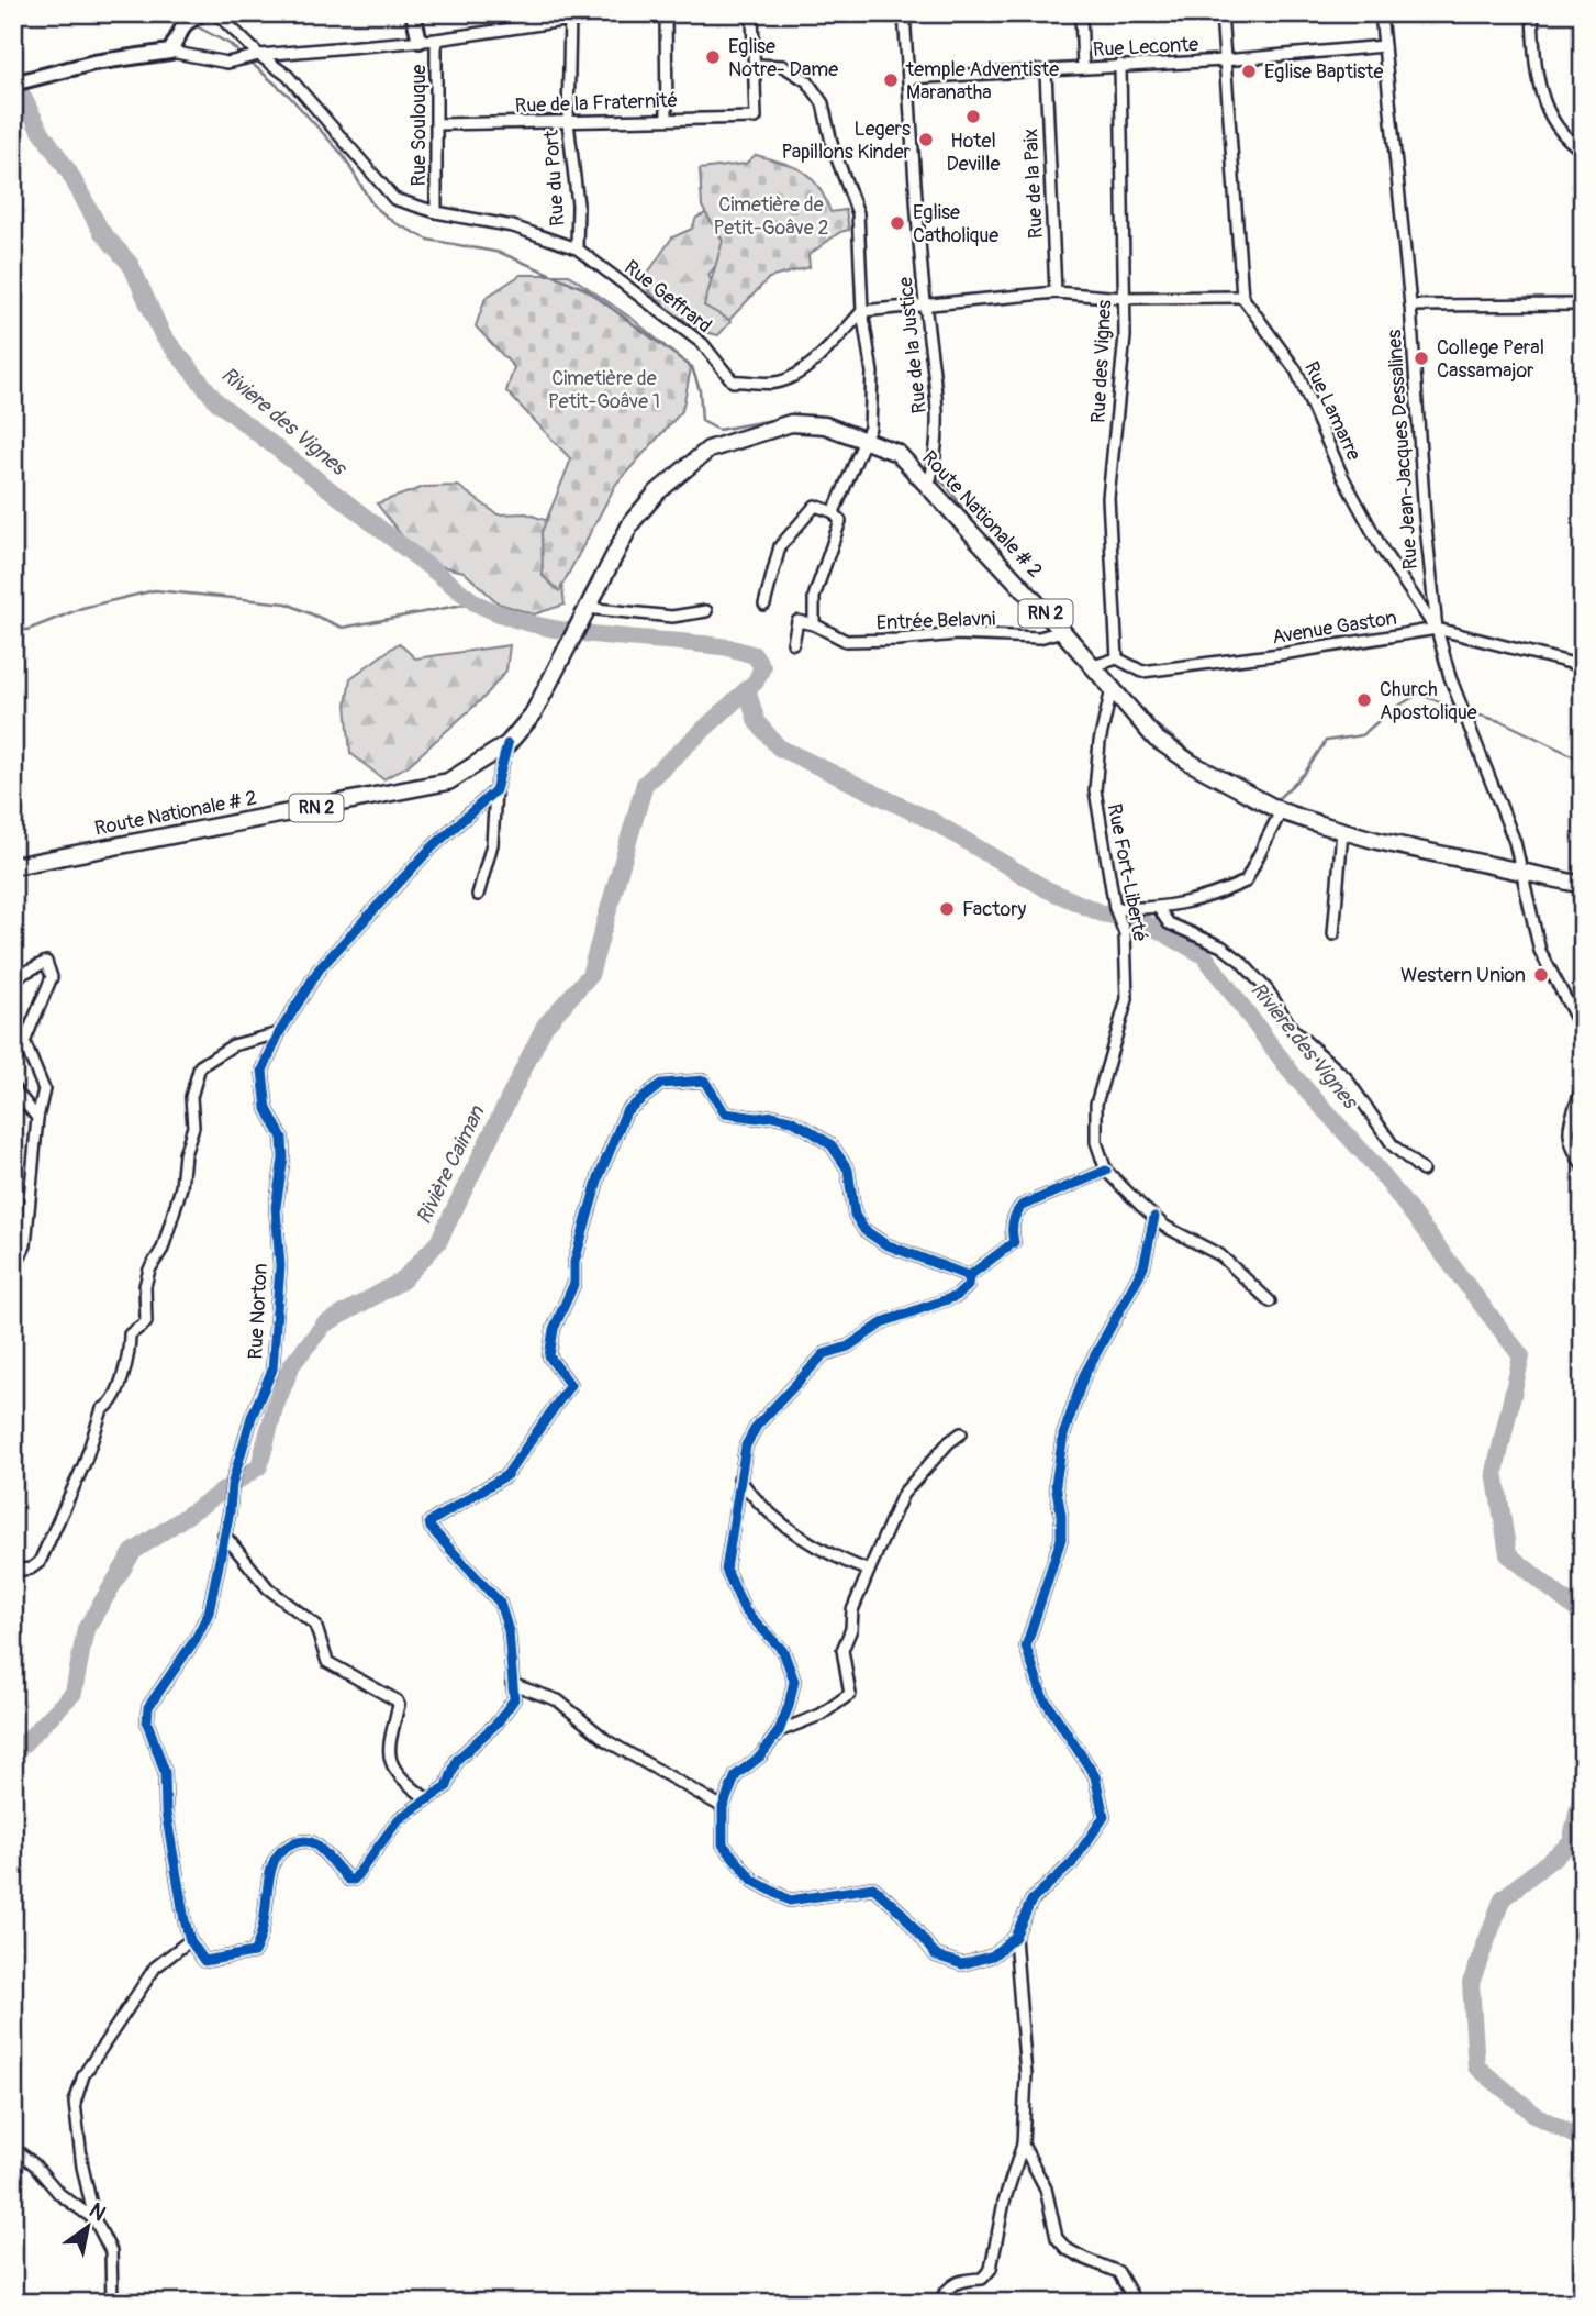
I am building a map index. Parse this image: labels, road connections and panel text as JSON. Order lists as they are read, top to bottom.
{
  "streets": {
    "main road": ["Route Nationale # 2", "RN 2"],
    "street": [
      "Rue Leconte",
      "Rue de la Fraternité",
      "Rue Soulouque",
      "Rue du Port",
      "Rue de la Paix",
      "Rue Geffrard",
      "Rue de la Justice",
      "Rue des Vignes",
      "Rue Lamarre",
      "Rue Jean-Jacques Dessalines",
      "Entrée Belavni",
      "Avenue Gaston",
      "Rue Fort-Liberté",
      "Rue Norton"
    ]
  },
  "crossings": [
    ["Rue Leconte", "Rue de la Paix"],
    ["Rue Leconte", "Rue de la Justice"],
    ["Rue Leconte", "Rue des Vignes"],
    ["Rue Leconte", "Rue Jean-Jacques Dessalines"],
    ["Rue de la Fraternité", "Rue Soulouque"],
    ["Rue de la Fraternité", "Rue du Port"],
    ["Rue Soulouque", "Rue Geffrard"],
    ["Rue du Port", "Rue Geffrard"],
    ["Rue de la Justice", "Route Nationale # 2"],
    ["Rue des Vignes", "Avenue Gaston"],
    ["Rue Lamarre", "Rue Jean-Jacques Dessalines"],
    ["Rue Lamarre", "Avenue Gaston"],
    ["Rue Jean-Jacques Dessalines", "Route Nationale # 2"],
    ["Rue Jean-Jacques Dessalines", "Avenue Gaston"],
    ["Route Nationale # 2", "Entrée Belavni"],
    ["Route Nationale # 2", "Rue Fort-Liberté"]
  ],
  "water": ["Riviere des Vignes", "Rivière Caiman"],
  "parks": ["Cimetière de Petit-Goâve 2", "Cimetière de Petit-Goâve 1"],
  "places": [
    "Eglise Notre- Dame",
    "Eglise Baptiste",
    "temple Adventiste Maranatha",
    "Hotel Deville",
    "Legers Papillons Kinder",
    "Eglise Catholique",
    "College Peral Cassamajor",
    "Church Apostolique",
    "Factory",
    "Western Union"
  ],
  "north": "top right"
}
